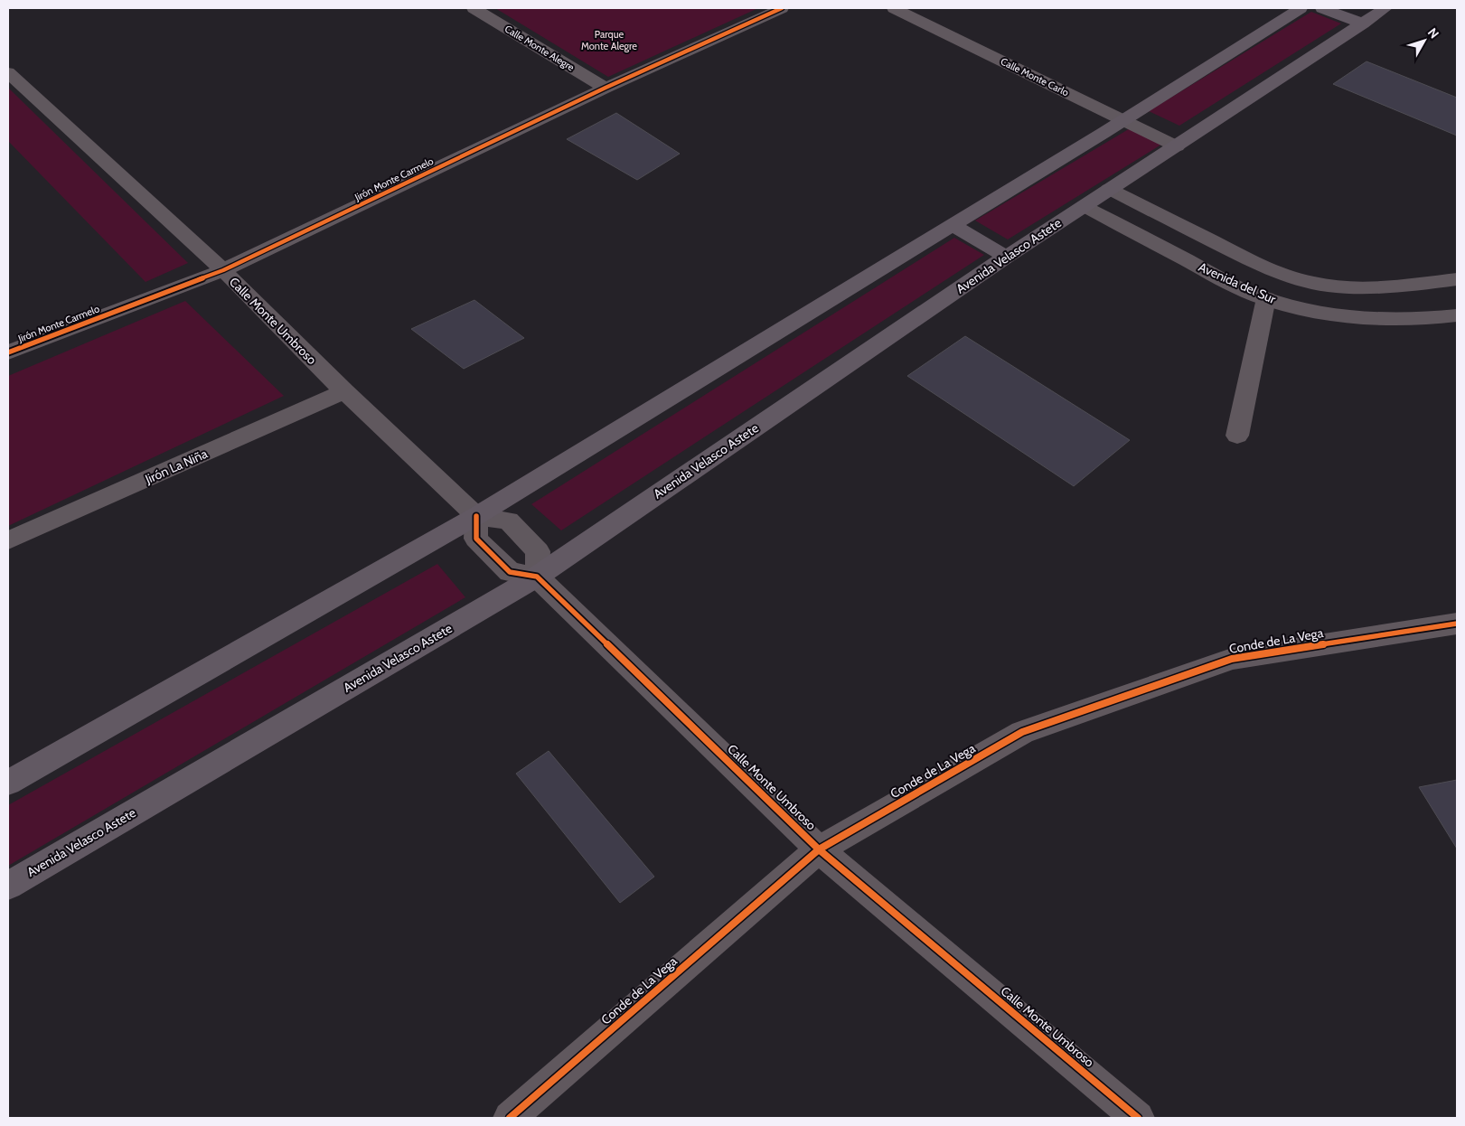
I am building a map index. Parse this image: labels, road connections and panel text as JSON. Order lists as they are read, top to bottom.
{
  "streets": {
    "main road": ["Avenida Velasco Astete"],
    "street": [
      "Calle Monte Alegre",
      "Calle Monte Carlo",
      "Jirón Monte Carmelo",
      "Avenida del Sur",
      "Calle Monte Umbroso",
      "Jirón La Niña",
      "Conde de La Vega"
    ]
  },
  "crossings": [
    ["Calle Monte Alegre", "Jirón Monte Carmelo"],
    ["Calle Monte Carlo", "Avenida Velasco Astete"],
    ["Jirón Monte Carmelo", "Calle Monte Umbroso"],
    ["Avenida Velasco Astete", "Avenida del Sur"],
    ["Avenida Velasco Astete", "Calle Monte Umbroso"],
    ["Calle Monte Umbroso", "Jirón La Niña"],
    ["Calle Monte Umbroso", "Conde de La Vega"]
  ],
  "parks": ["Parque Monte Alegre"],
  "north": "top right"
}
